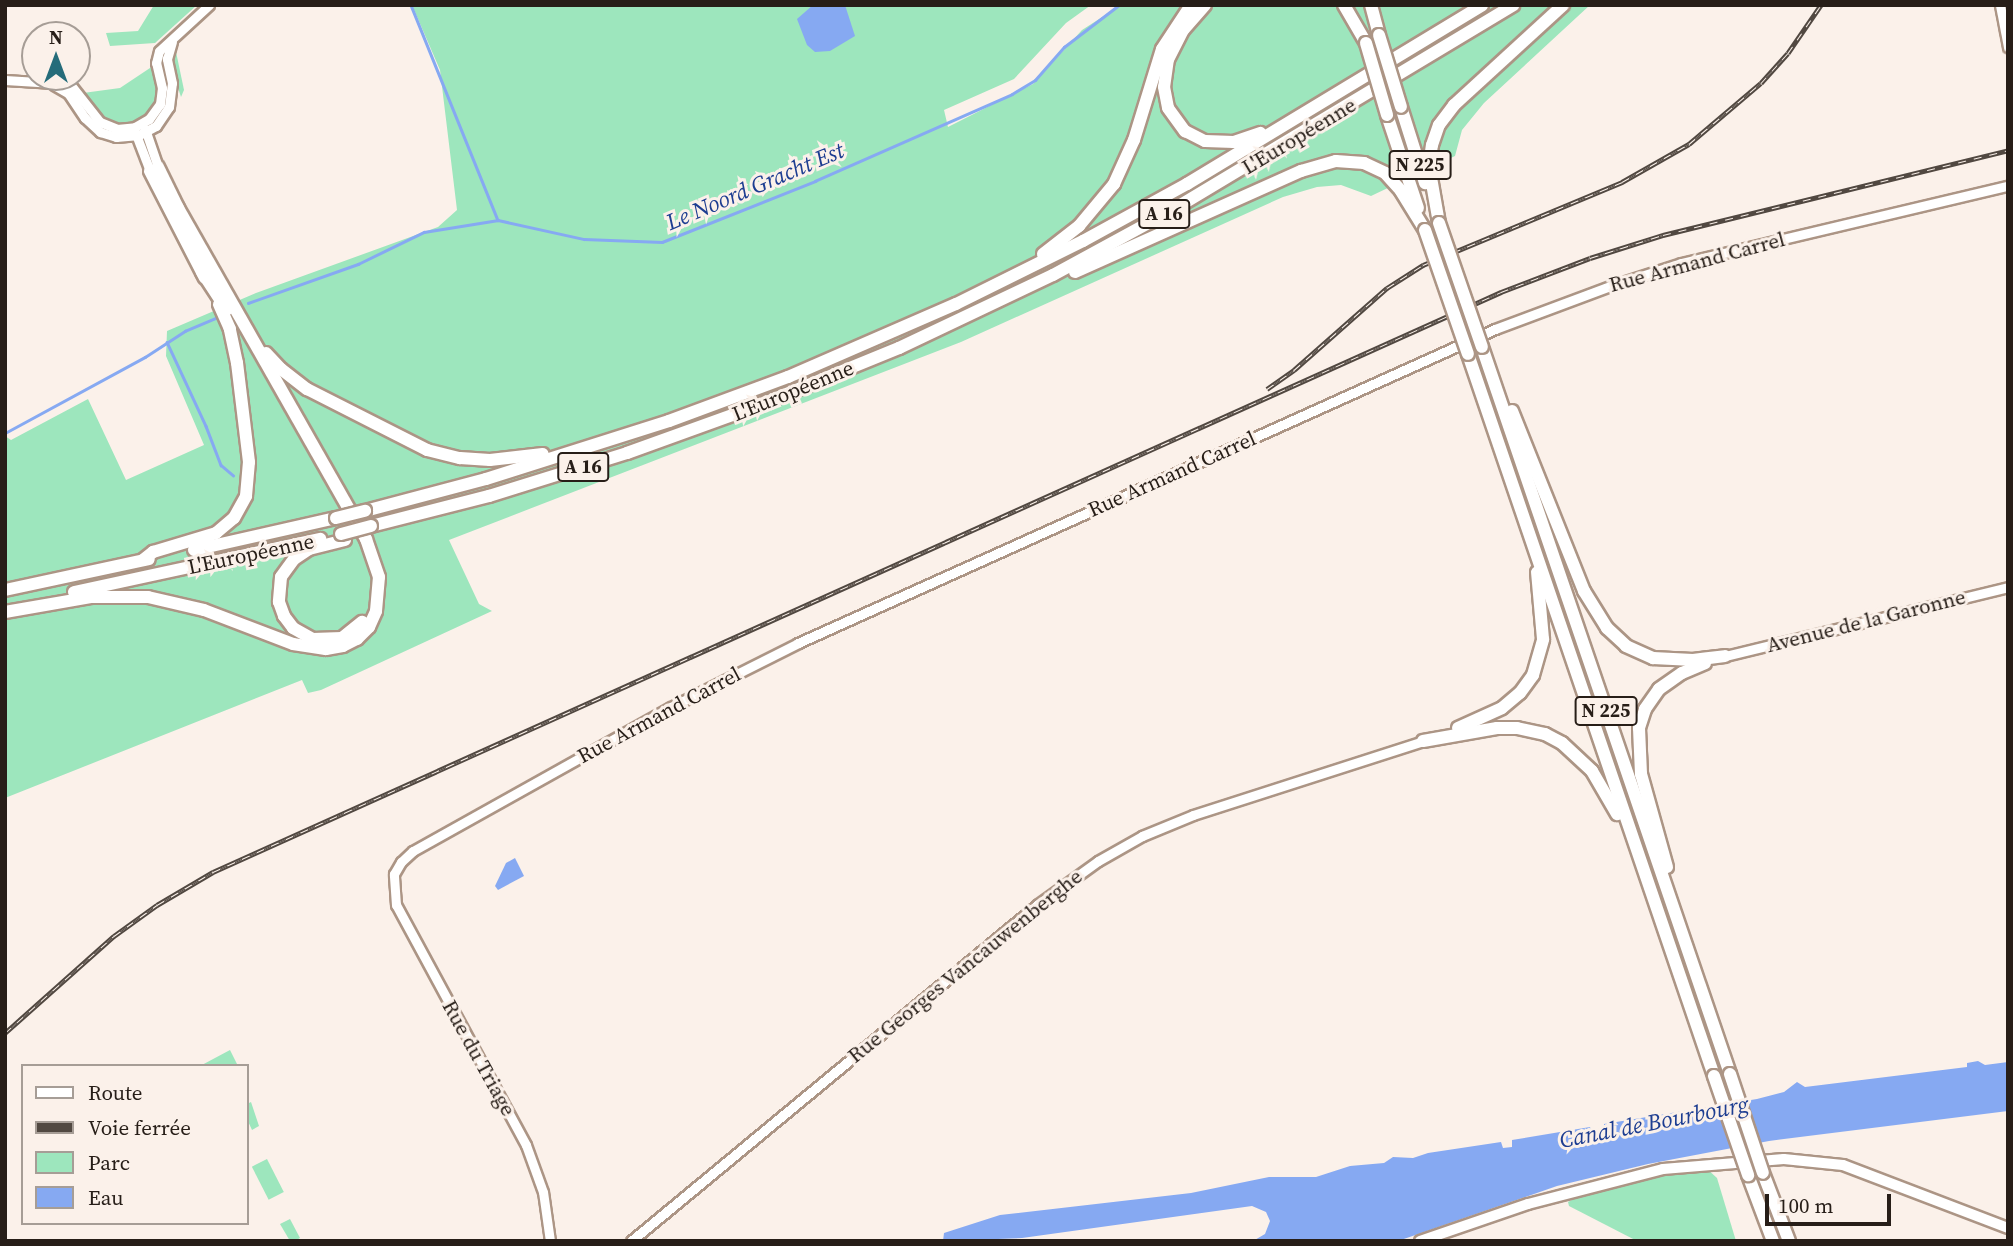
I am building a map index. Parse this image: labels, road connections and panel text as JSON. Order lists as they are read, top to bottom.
{
  "streets": {
    "highway": ["L'Européenne", "N 225", "A 16"],
    "street": [
      "Rue Armand Carrel",
      "Avenue de la Garonne",
      "Rue Georges Vancauwenberghe",
      "Rue du Triage"
    ]
  },
  "crossings": [
    ["Rue Armand Carrel", "Rue du Triage"]
  ],
  "water": ["Le Noord Gracht Est", "Canal de Bourbourg"],
  "legend": [
    "Route",
    "Voie ferrée",
    "Parc",
    "Eau"
  ],
  "scale_bar": "100 m",
  "north": "top"
}
